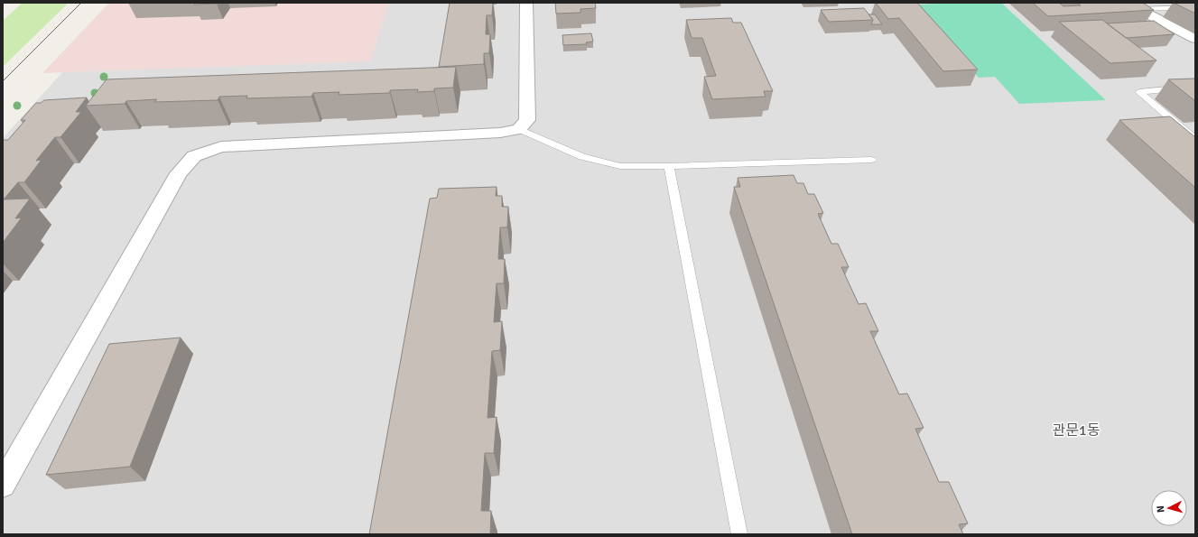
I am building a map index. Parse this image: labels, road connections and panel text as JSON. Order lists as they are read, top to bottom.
{
  "districts": ["관문1동"],
  "north": "left"
}
